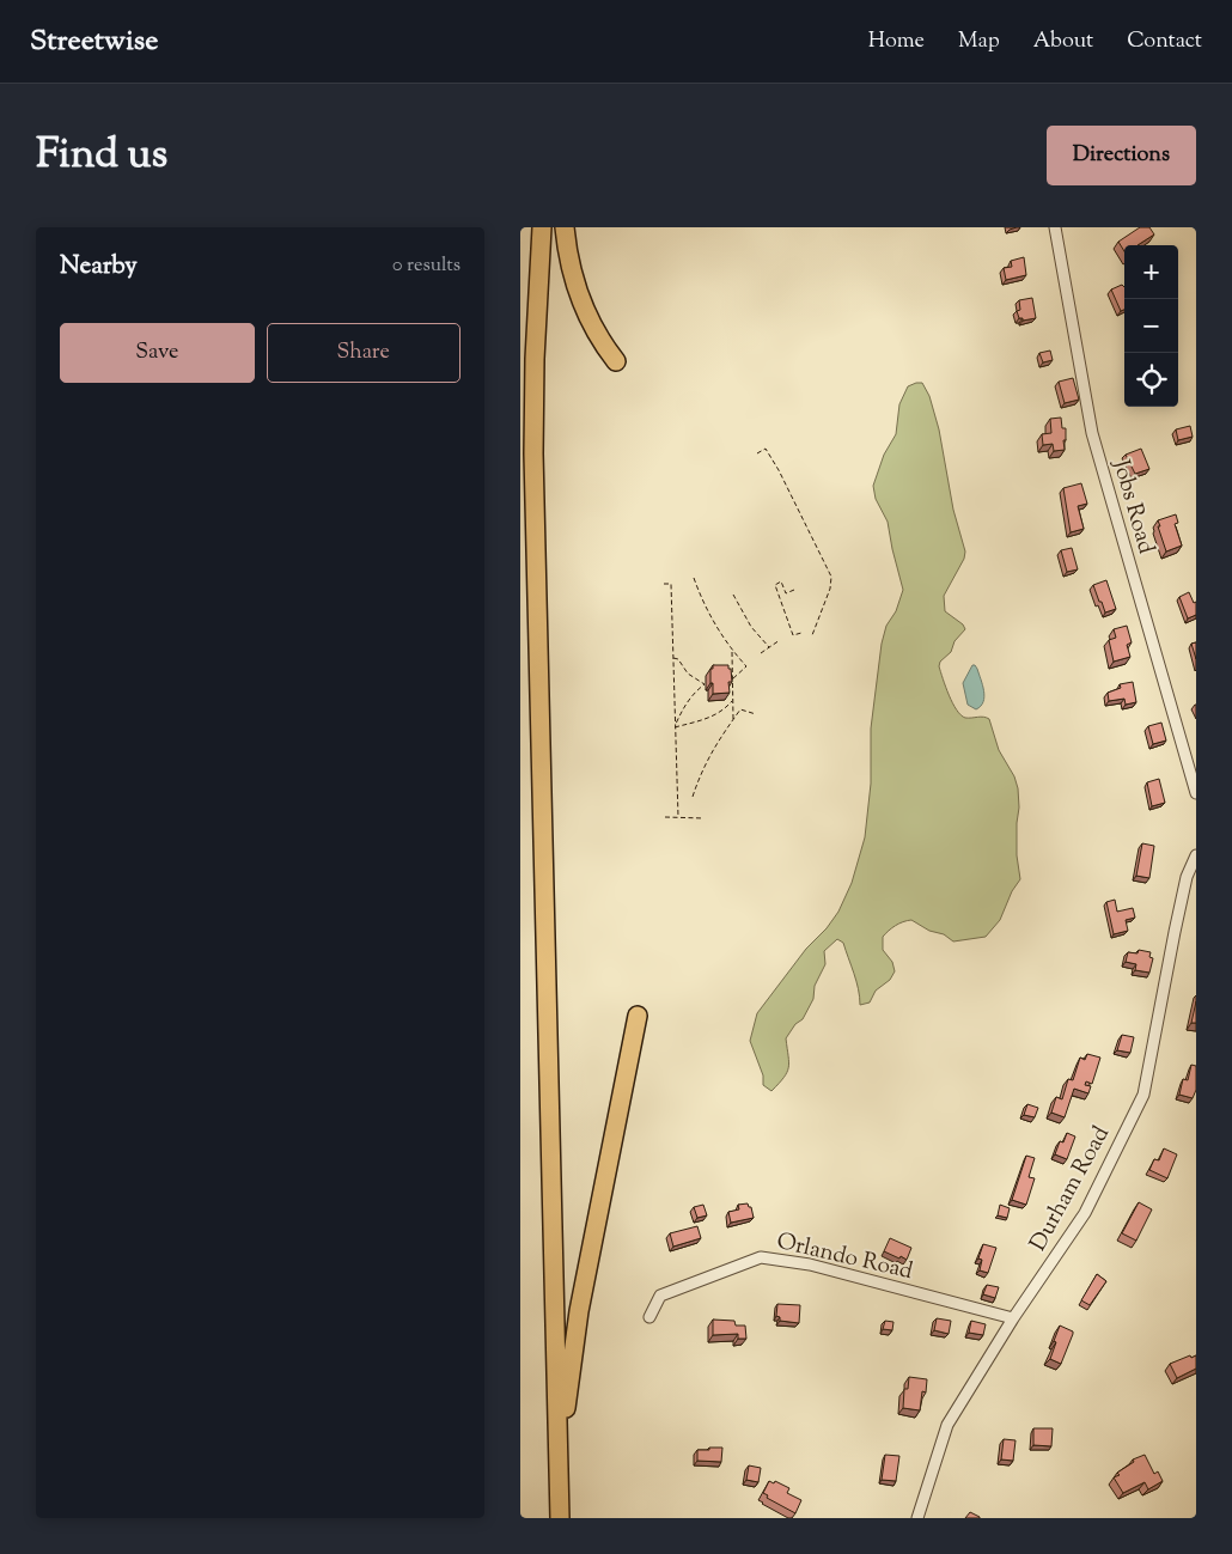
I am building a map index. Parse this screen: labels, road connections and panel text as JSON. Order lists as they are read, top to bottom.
{
  "streets": {
    "street": ["Jobs Road", "Durham Road", "Orlando Road"]
  },
  "crossings": [
    ["Durham Road", "Orlando Road"]
  ],
  "page": {
    "header": "Streetwise",
    "nav": [
      "Home",
      "Map",
      "About",
      "Contact"
    ],
    "title": "Find us",
    "buttons": [
      "Directions",
      ["Save", "Share"]
    ],
    "heading": ["Nearby", "0 results"],
    "map_buttons": ["+", "−"]
  }
}
